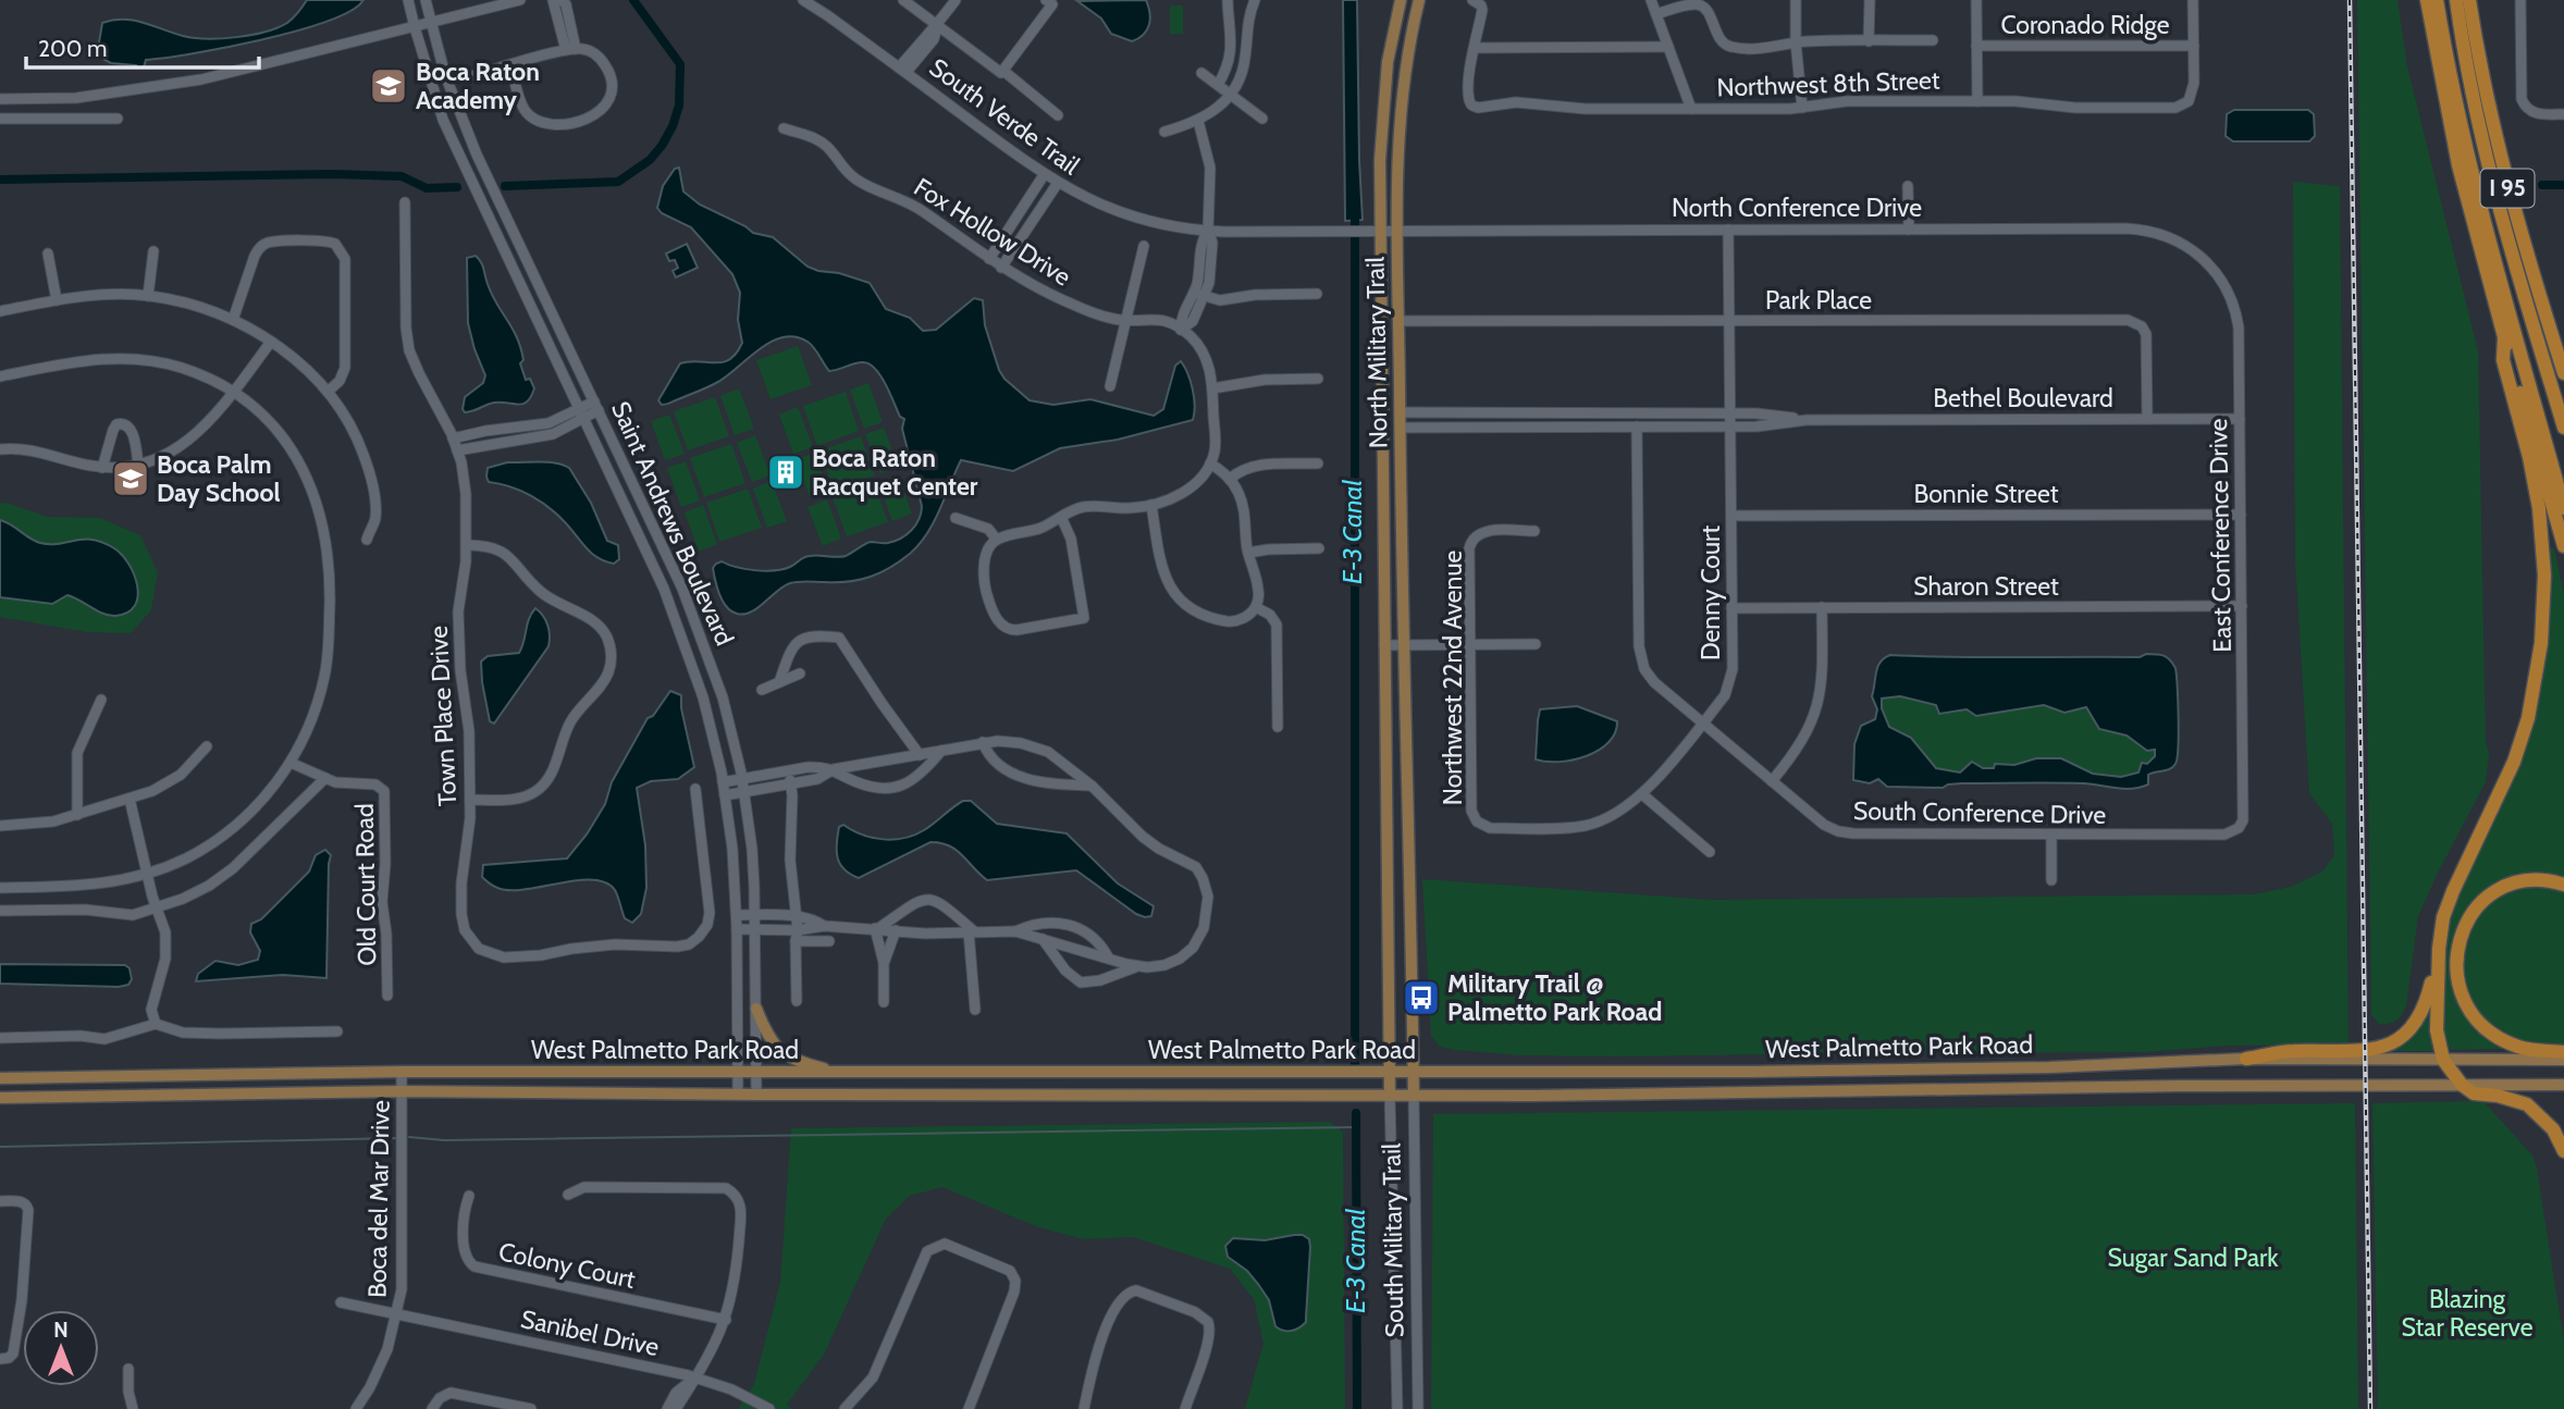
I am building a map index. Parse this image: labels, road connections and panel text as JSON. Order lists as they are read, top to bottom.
{
  "streets": {
    "highway": ["I 95"],
    "main road": ["North Military Trail", "West Palmetto Park Road", "South Military Trail"],
    "street": [
      "Coronado Ridge",
      "Northwest 8th Street",
      "South Verde Trail",
      "North Conference Drive",
      "Fox Hollow Drive",
      "Park Place",
      "Bethel Boulevard",
      "Bonnie Street",
      "Saint Andrews Boulevard",
      "East Conference Drive",
      "Sharon Street",
      "Denny Court",
      "Northwest 22nd Avenue",
      "Town Place Drive",
      "South Conference Drive",
      "Old Court Road",
      "Boca del Mar Drive",
      "Colony Court",
      "Sanibel Drive"
    ]
  },
  "crossings": [
    ["Coronado Ridge", "Northwest 8th Street"],
    ["South Verde Trail", "North Conference Drive"],
    ["South Verde Trail", "North Military Trail"],
    ["North Conference Drive", "North Military Trail"],
    ["North Conference Drive", "East Conference Drive"],
    ["North Conference Drive", "Denny Court"],
    ["Park Place", "North Military Trail"],
    ["Park Place", "Bethel Boulevard"],
    ["Park Place", "Denny Court"],
    ["North Military Trail", "Bethel Boulevard"],
    ["North Military Trail", "West Palmetto Park Road"],
    ["North Military Trail", "South Military Trail"],
    ["Bethel Boulevard", "East Conference Drive"],
    ["Bethel Boulevard", "Denny Court"],
    ["Bethel Boulevard", "South Conference Drive"],
    ["Bonnie Street", "East Conference Drive"],
    ["Bonnie Street", "Denny Court"],
    ["Saint Andrews Boulevard", "West Palmetto Park Road"],
    ["East Conference Drive", "Sharon Street"],
    ["East Conference Drive", "South Conference Drive"],
    ["Sharon Street", "Denny Court"],
    ["Denny Court", "Northwest 22nd Avenue"],
    ["Denny Court", "South Conference Drive"],
    ["West Palmetto Park Road", "Boca del Mar Drive"],
    ["West Palmetto Park Road", "South Military Trail"],
    ["Boca del Mar Drive", "Sanibel Drive"]
  ],
  "water": ["E-3 Canal"],
  "parks": ["Sugar Sand Park", "Blazing Star Reserve"],
  "places": {
    "school or university": ["Boca Raton Academy", "Boca Palm Day School"],
    "building": ["Boca Raton Racquet Center"],
    "bus stop": ["Military Trail @ Palmetto Park Road"]
  },
  "scale_bar": "200 m",
  "north": "top"
}
